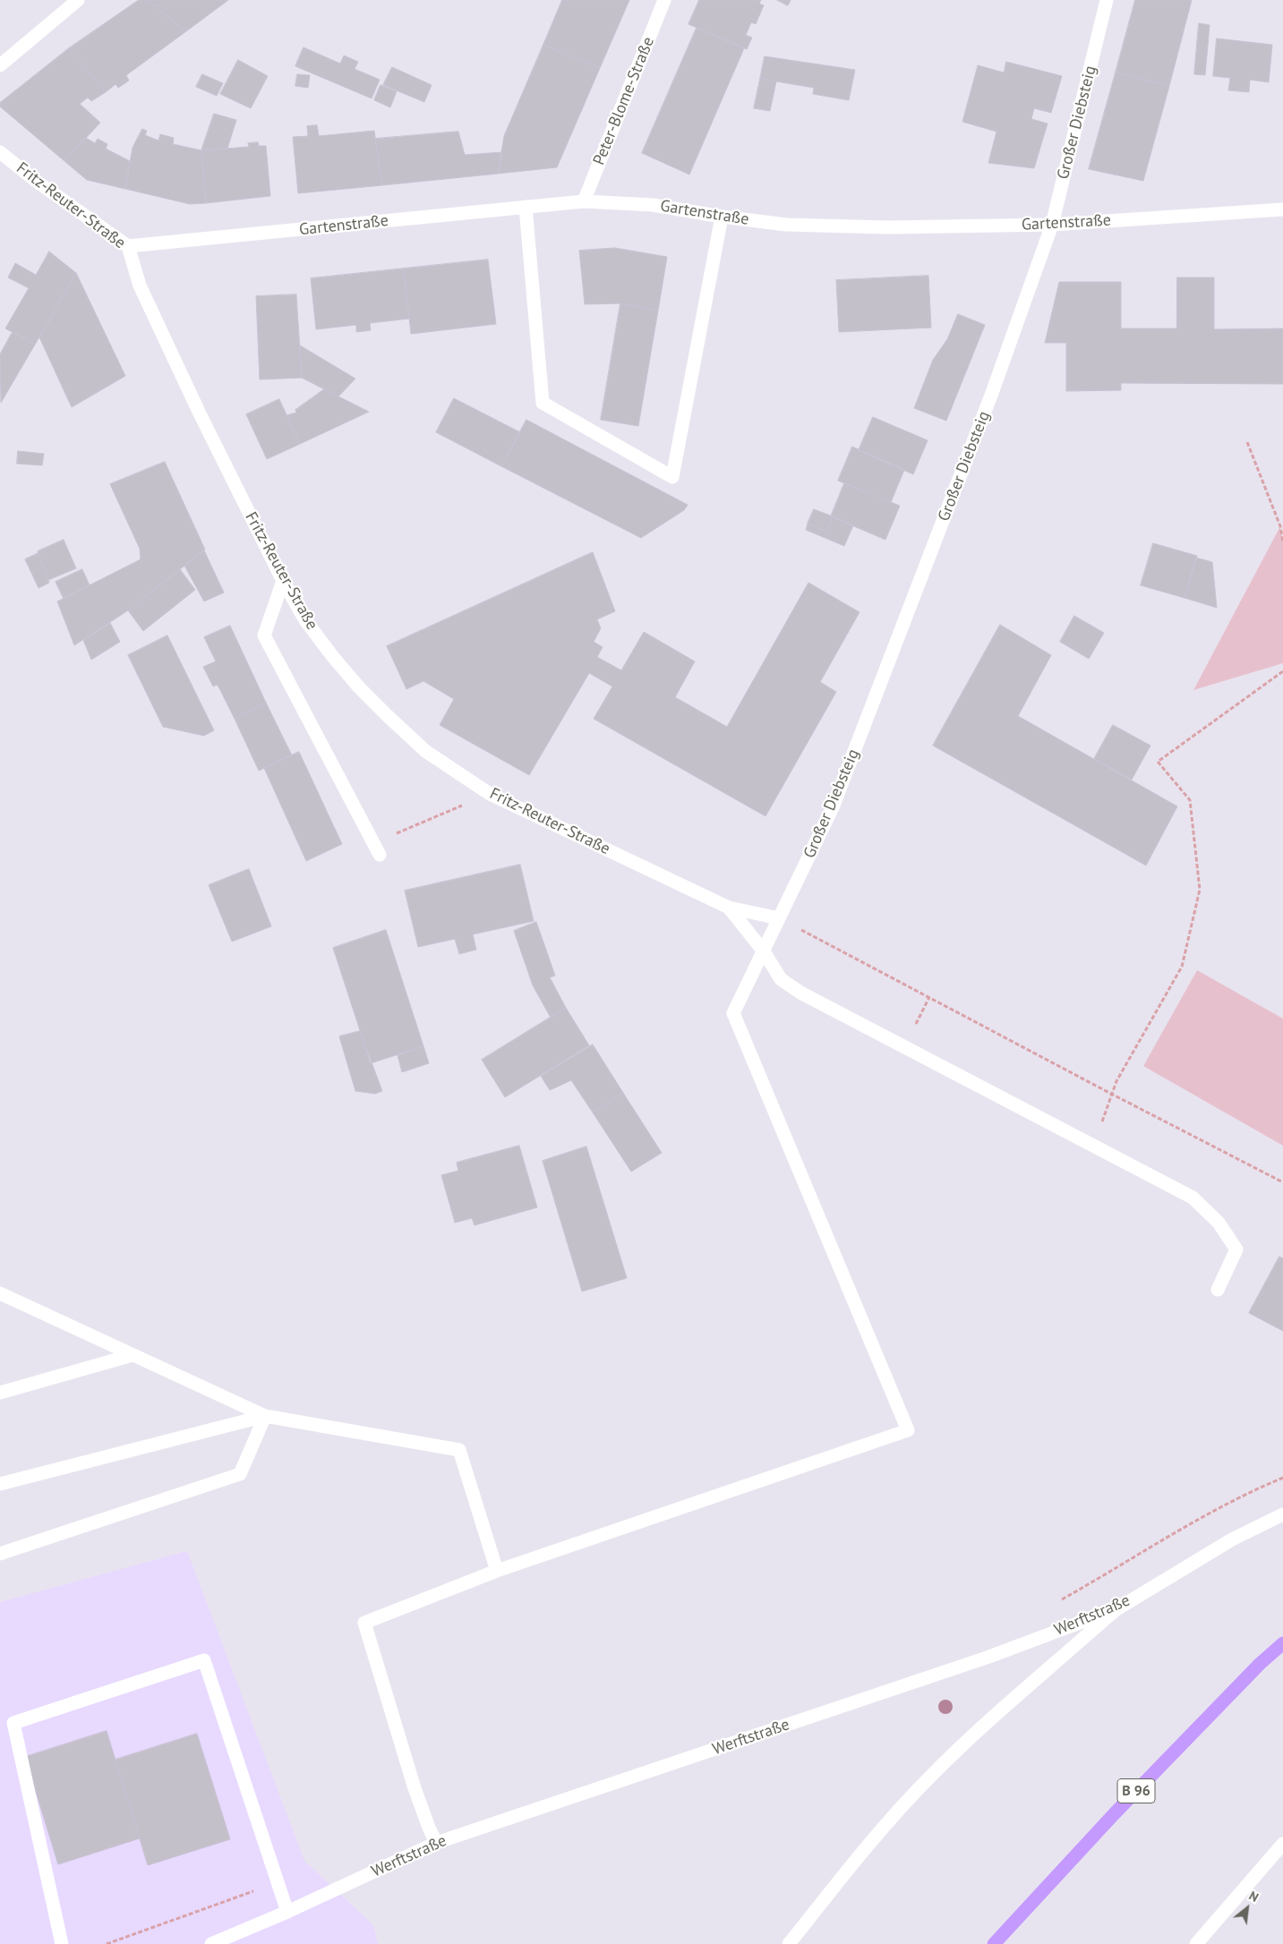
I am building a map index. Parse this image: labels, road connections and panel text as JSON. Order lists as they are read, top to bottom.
{
  "streets": {
    "highway": ["B 96"],
    "street": [
      "Peter-Blome-Straße",
      "Großer Diebsteig",
      "Fritz-Reuter-Straße",
      "Gartenstraße",
      "Werftstraße"
    ]
  },
  "crossings": [
    ["Peter-Blome-Straße", "Gartenstraße"],
    ["Großer Diebsteig", "Fritz-Reuter-Straße"],
    ["Großer Diebsteig", "Gartenstraße"],
    ["Fritz-Reuter-Straße", "Gartenstraße"]
  ],
  "north": "top right"
}
